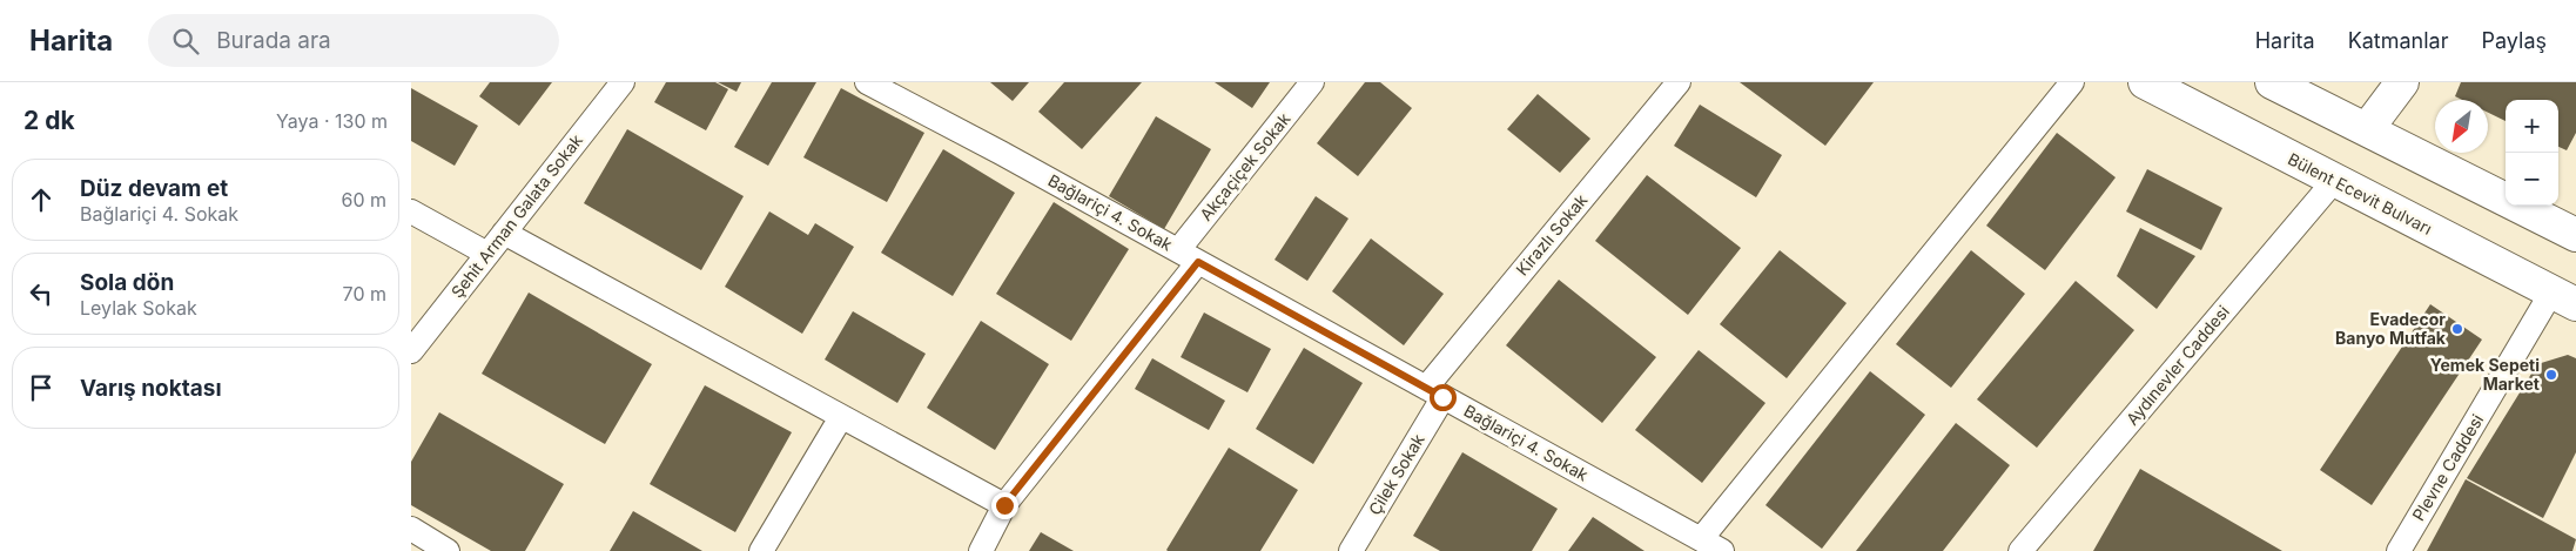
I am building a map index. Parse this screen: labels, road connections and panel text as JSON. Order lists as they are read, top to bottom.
{
  "streets": {
    "main road": ["Bülent Ecevit Bulvarı"],
    "street": [
      "Akçaçiçek Sokak",
      "Bağlariçi 4. Sokak",
      "Şehit Arman Galata Sokak",
      "Kirazlı Sokak",
      "Aydınevler Caddesi",
      "Plevne Caddesi",
      "Çilek Sokak"
    ]
  },
  "crossings": [
    ["Akçaçiçek Sokak", "Bağlariçi 4. Sokak"],
    ["Bülent Ecevit Bulvarı", "Aydınevler Caddesi"],
    ["Bülent Ecevit Bulvarı", "Plevne Caddesi"],
    ["Bağlariçi 4. Sokak", "Kirazlı Sokak"],
    ["Bağlariçi 4. Sokak", "Çilek Sokak"],
    ["Kirazlı Sokak", "Çilek Sokak"]
  ],
  "places": ["Evadecor Banyo Mutfak", "Yemek Sepeti Market"],
  "north": "bottom left",
  "page": {
    "header": "Harita",
    "search": "Burada ara",
    "nav": ["Harita", "Katmanlar", "Paylaş"],
    "heading": ["2 dk", "Yaya · 130 m"],
    "map_buttons": ["+", "−"],
    "list": [
      ["Düz devam et", "Bağlariçi 4. Sokak", "60 m"],
      ["Sola dön", "Leylak Sokak", "70 m"],
      "Varış noktası"
    ]
  }
}
